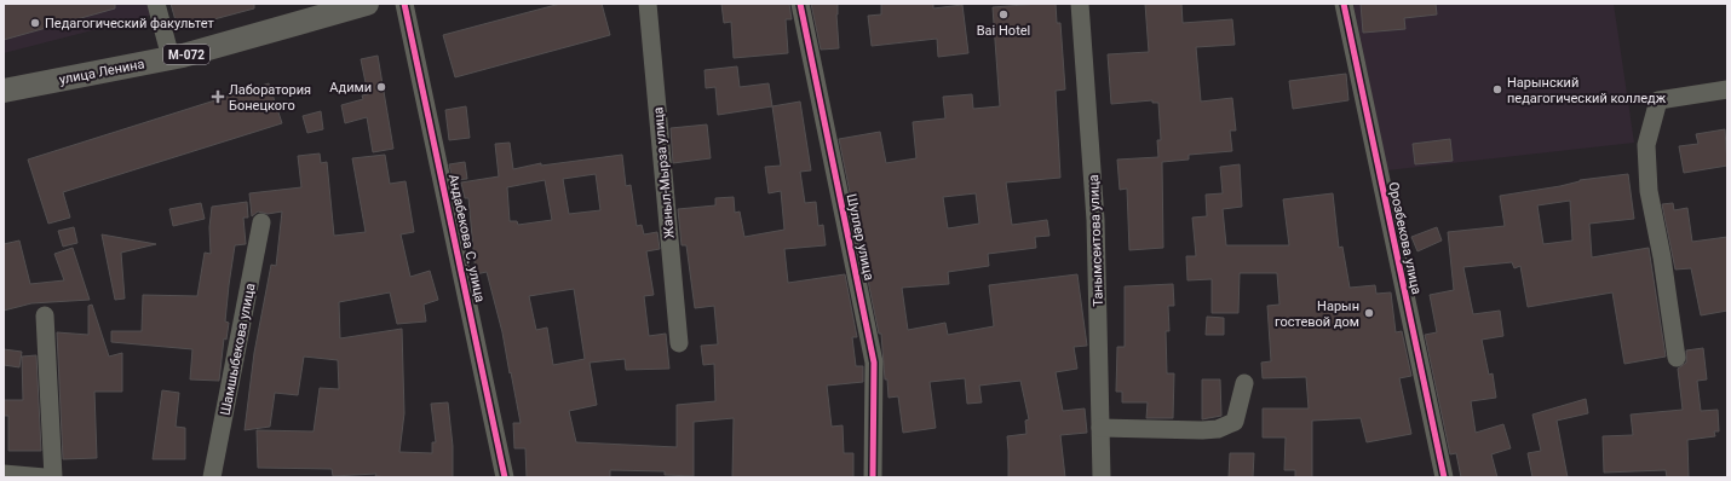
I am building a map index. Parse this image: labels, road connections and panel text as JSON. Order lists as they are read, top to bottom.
{
  "streets": {
    "main road": ["М-072", "улица Ленина"],
    "street": [
      "Жаныл-Мырза улица",
      "Шуллер улица",
      "Андабекова С. улица",
      "Орозбекова улица",
      "Танымсеитова улица",
      "Шамшыбекова улица"
    ]
  },
  "places": {
    "other": [
      "Bai Hotel",
      "Педагогический факультет",
      "Адими",
      "Нарынский педагогический колледж",
      "Нарын гостевой дом"
    ],
    "health": ["Лаборатория Бонецкого"]
  }
}
